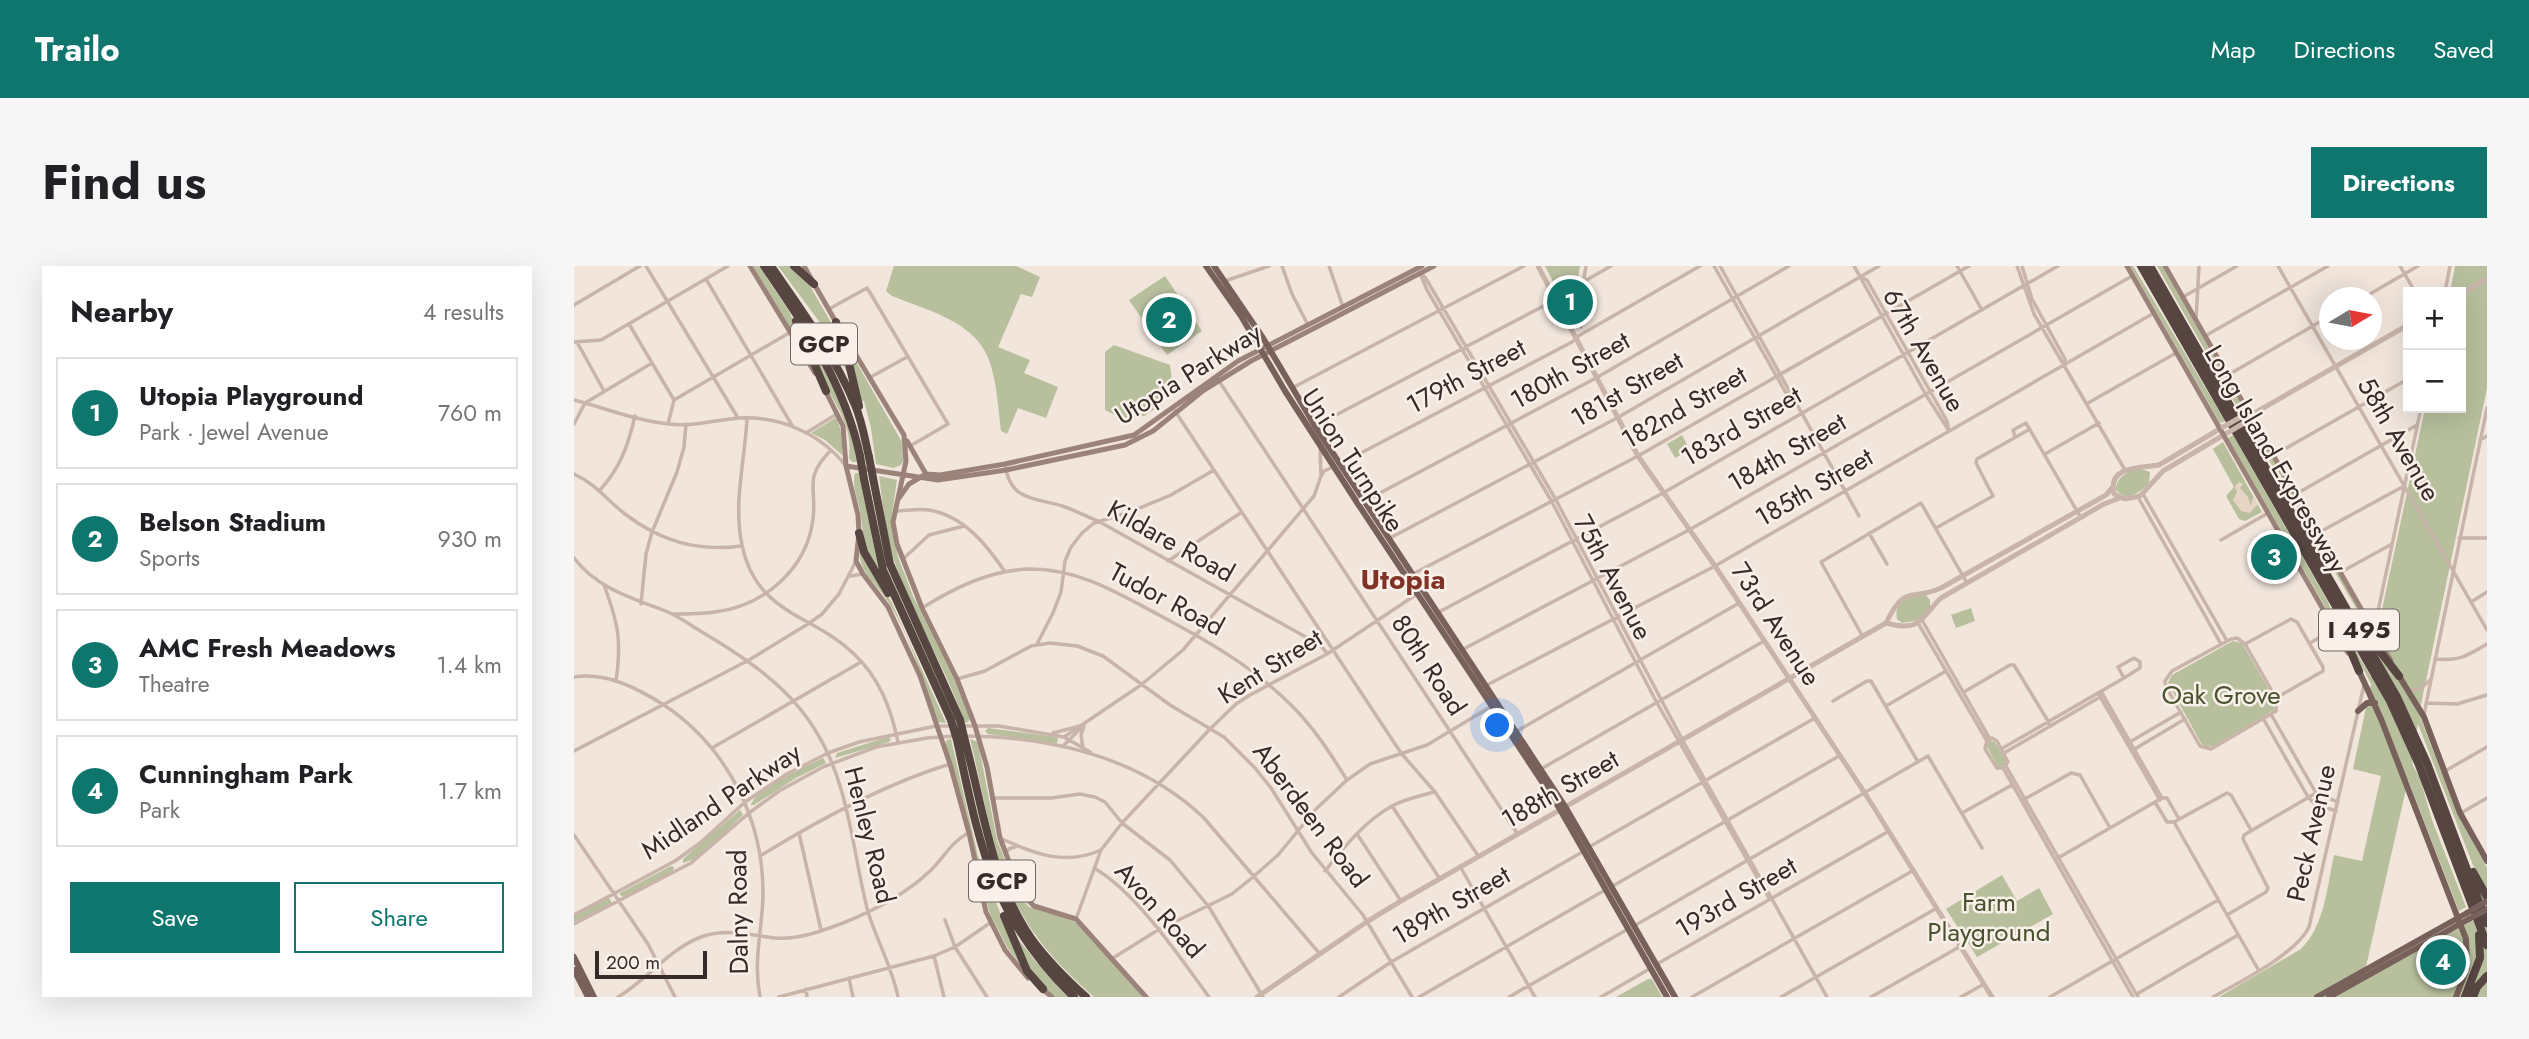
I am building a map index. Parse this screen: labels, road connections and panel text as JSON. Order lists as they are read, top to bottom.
{
  "streets": {
    "highway": ["GCP", "Long Island Expressway", "I 495"],
    "main road": ["Utopia Parkway", "Union Turnpike"],
    "street": [
      "67th Avenue",
      "180th Street",
      "179th Street",
      "181st Street",
      "182nd Street",
      "183rd Street",
      "58th Avenue",
      "184th Street",
      "185th Street",
      "Kildare Road",
      "75th Avenue",
      "Tudor Road",
      "73rd Avenue",
      "80th Road",
      "Kent Street",
      "188th Street",
      "Midland Parkway",
      "Aberdeen Road",
      "Peck Avenue",
      "Henley Road",
      "193rd Street",
      "189th Street",
      "Avon Road",
      "Dalny Road"
    ]
  },
  "crossings": [
    ["67th Avenue", "181st Street"],
    ["67th Avenue", "182nd Street"],
    ["67th Avenue", "183rd Street"],
    ["67th Avenue", "184th Street"],
    ["67th Avenue", "185th Street"],
    ["180th Street", "Union Turnpike"],
    ["180th Street", "75th Avenue"],
    ["180th Street", "73rd Avenue"],
    ["Utopia Parkway", "Union Turnpike"],
    ["Utopia Parkway", "Kildare Road"],
    ["Utopia Parkway", "75th Avenue"],
    ["Utopia Parkway", "80th Road"],
    ["179th Street", "Union Turnpike"],
    ["179th Street", "75th Avenue"],
    ["179th Street", "73rd Avenue"],
    ["181st Street", "Union Turnpike"],
    ["181st Street", "75th Avenue"],
    ["181st Street", "73rd Avenue"],
    ["182nd Street", "Union Turnpike"],
    ["182nd Street", "75th Avenue"],
    ["182nd Street", "73rd Avenue"],
    ["183rd Street", "Union Turnpike"],
    ["183rd Street", "75th Avenue"],
    ["183rd Street", "73rd Avenue"],
    ["184th Street", "Union Turnpike"],
    ["184th Street", "75th Avenue"],
    ["184th Street", "73rd Avenue"],
    ["Union Turnpike", "185th Street"],
    ["Union Turnpike", "Kent Street"],
    ["Union Turnpike", "188th Street"],
    ["Union Turnpike", "193rd Street"],
    ["Union Turnpike", "189th Street"],
    ["185th Street", "75th Avenue"],
    ["185th Street", "73rd Avenue"],
    ["Kildare Road", "Kent Street"],
    ["75th Avenue", "188th Street"],
    ["75th Avenue", "193rd Street"],
    ["75th Avenue", "189th Street"],
    ["Tudor Road", "Kent Street"],
    ["73rd Avenue", "188th Street"],
    ["73rd Avenue", "193rd Street"],
    ["73rd Avenue", "189th Street"],
    ["80th Road", "Kent Street"],
    ["80th Road", "188th Street"],
    ["Kent Street", "Midland Parkway"],
    ["Kent Street", "Aberdeen Road"],
    ["Kent Street", "Avon Road"],
    ["188th Street", "Midland Parkway"],
    ["188th Street", "Aberdeen Road"],
    ["Midland Parkway", "Henley Road"],
    ["Midland Parkway", "Dalny Road"],
    ["Aberdeen Road", "189th Street"]
  ],
  "districts": ["Utopia"],
  "parks": ["Oak Grove", "Farm Playground"],
  "scale_bar": "200 m",
  "north": "right",
  "page": {
    "header": "Trailo",
    "nav": ["Map", "Directions", "Saved"],
    "title": "Find us",
    "buttons": [
      "Directions",
      ["Save", "Share"]
    ],
    "heading": ["Nearby", "4 results"],
    "pins": [
      "1",
      "2",
      "3",
      "4"
    ],
    "map_buttons": ["+", "−"],
    "list": [
      {
        "mark": "1",
        "name": "Utopia Playground",
        "note": "Park · Jewel Avenue",
        "value": "760 m"
      },
      {
        "mark": "2",
        "name": "Belson Stadium",
        "note": "Sports",
        "value": "930 m"
      },
      {
        "mark": "3",
        "name": "AMC Fresh Meadows",
        "note": "Theatre",
        "value": "1.4 km"
      },
      {
        "mark": "4",
        "name": "Cunningham Park",
        "note": "Park",
        "value": "1.7 km"
      }
    ],
    "scale": "200 m"
  }
}
